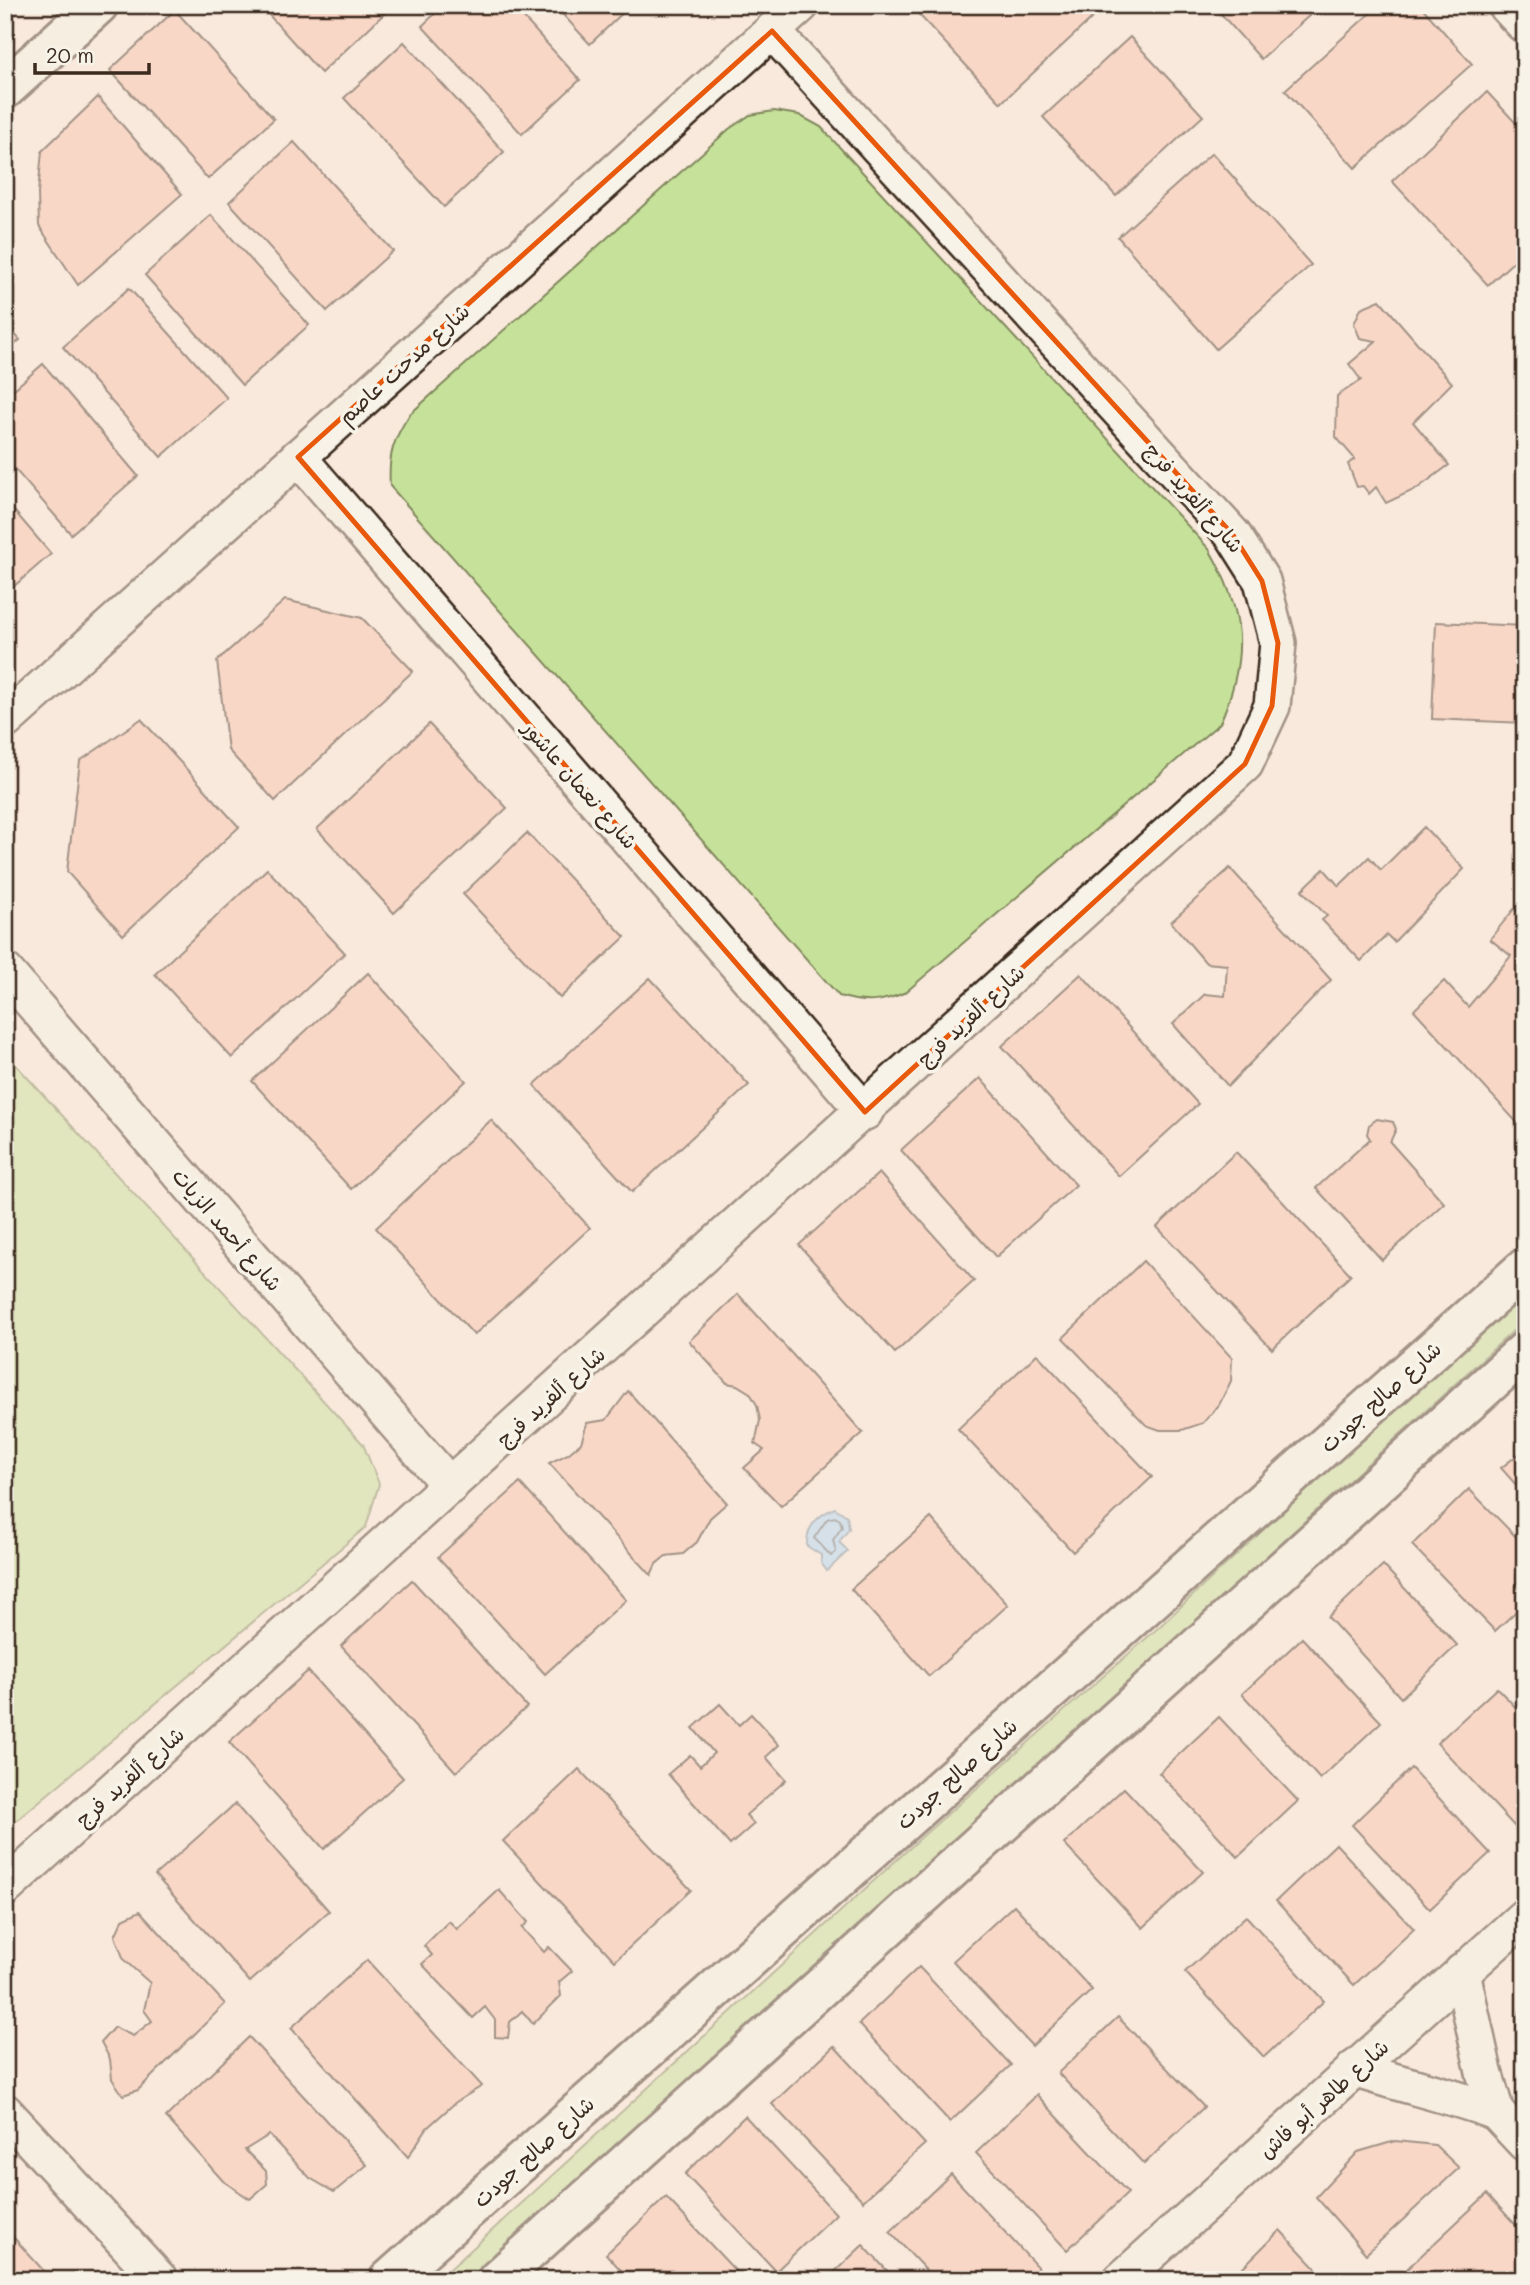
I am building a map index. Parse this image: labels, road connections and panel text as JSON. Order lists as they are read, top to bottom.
{
  "streets": {
    "street": [
      "شارع مدحت عاصم",
      "شارع ألفريد فرج",
      "شارع نعمان عاشور",
      "شارع أحمد الزيات",
      "شارع صالح جودت",
      "شارع طاهر أبو فاش"
    ]
  },
  "crossings": [
    ["شارع مدحت عاصم", "شارع ألفريد فرج"],
    ["شارع مدحت عاصم", "شارع نعمان عاشور"],
    ["شارع ألفريد فرج", "شارع نعمان عاشور"],
    ["شارع ألفريد فرج", "شارع أحمد الزيات"]
  ],
  "scale_bar": "20 m"
}
